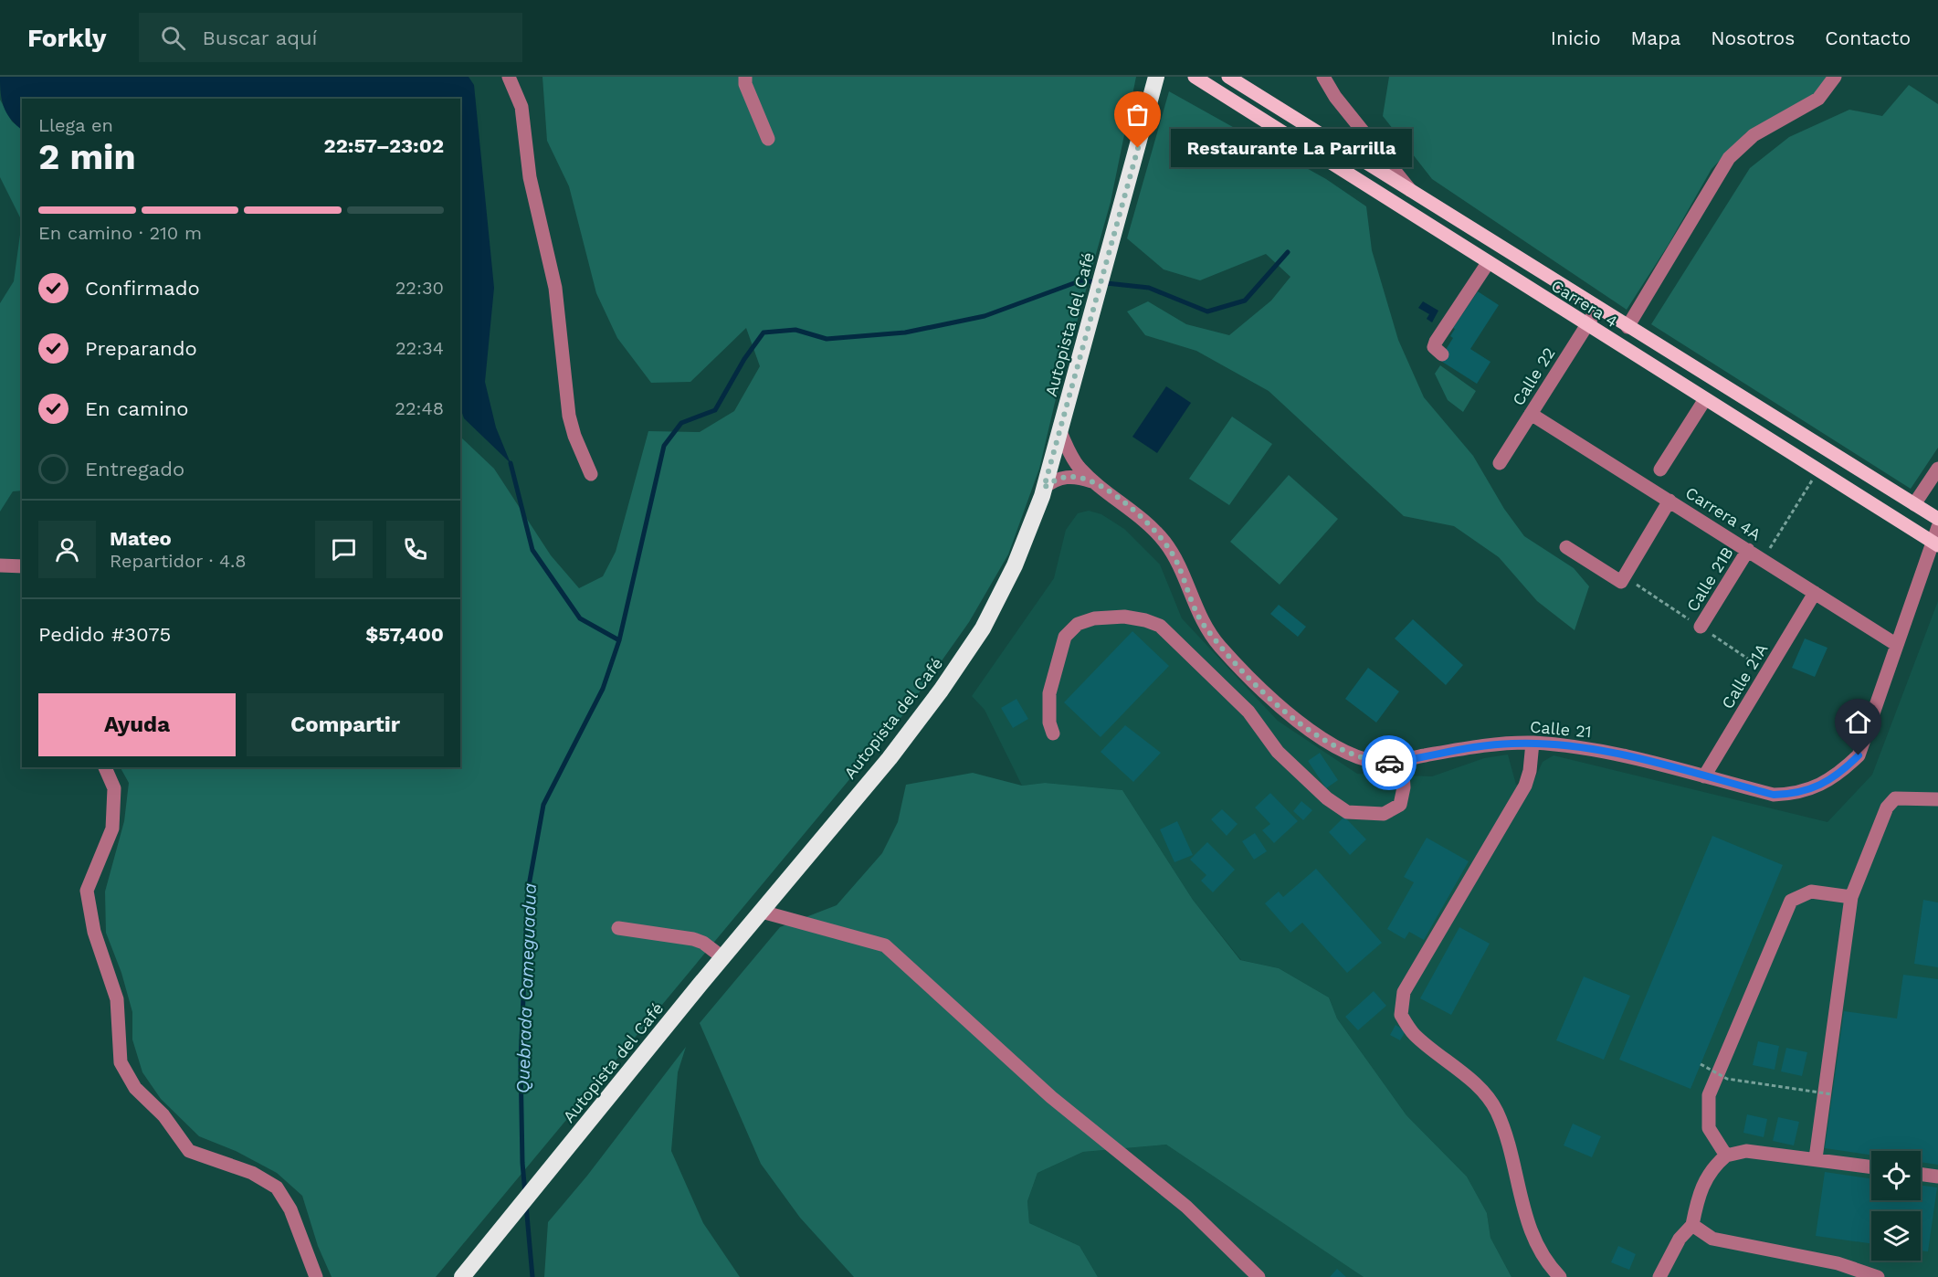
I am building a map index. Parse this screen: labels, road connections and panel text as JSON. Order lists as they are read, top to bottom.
{
  "streets": {
    "highway": ["Autopista del Café"],
    "main road": ["Carrera 4"],
    "street": [
      "Calle 22",
      "Carrera 4A",
      "Calle 21B",
      "Calle 21A",
      "Calle 21"
    ]
  },
  "crossings": [
    ["Carrera 4", "Calle 22"],
    ["Carrera 4", "Calle 21"],
    ["Autopista del Café", "Calle 21"],
    ["Calle 22", "Carrera 4A"],
    ["Carrera 4A", "Calle 21B"],
    ["Carrera 4A", "Calle 21A"],
    ["Carrera 4A", "Calle 21"],
    ["Calle 21A", "Calle 21"]
  ],
  "water": ["Quebrada Cameguadua"],
  "places": ["Restaurante La Parrilla"],
  "page": {
    "header": "Forkly",
    "search": "Buscar aquí",
    "nav": [
      "Inicio",
      "Mapa",
      "Nosotros",
      "Contacto"
    ],
    "heading": ["2 min", "Llega en", "22:57–23:02"],
    "panel": [
      "Mateo",
      "Repartidor · 4.8",
      "Pedido #3075",
      "$57,400"
    ],
    "bubble": "Restaurante La Parrilla",
    "bar": "En camino · 210 m",
    "list": [
      ["Confirmado", "22:30"],
      ["Preparando", "22:34"],
      ["En camino", "22:48"],
      "Entregado"
    ],
    "buttons": ["Ayuda", "Compartir"]
  }
}
